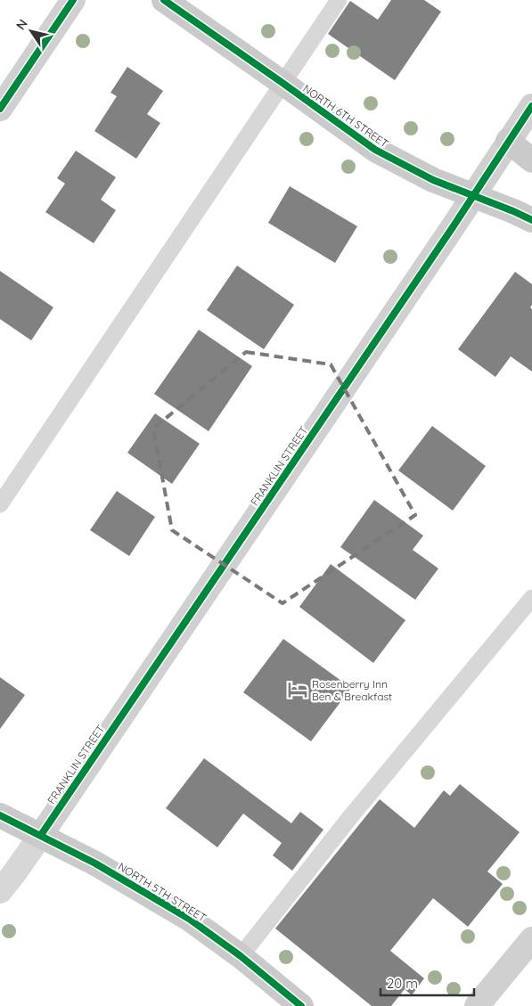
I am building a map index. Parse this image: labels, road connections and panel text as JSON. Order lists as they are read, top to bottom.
{
  "streets": {
    "main road": ["NORTH 6TH STREET", "NORTH 5TH STREET"],
    "street": ["FRANKLIN STREET"]
  },
  "crossings": [
    ["NORTH 6TH STREET", "FRANKLIN STREET"],
    ["FRANKLIN STREET", "NORTH 5TH STREET"]
  ],
  "places": {
    "hotel": ["Rosenberry Inn Ben & Breakfast"]
  },
  "scale_bar": "20 m",
  "north": "top left"
}
